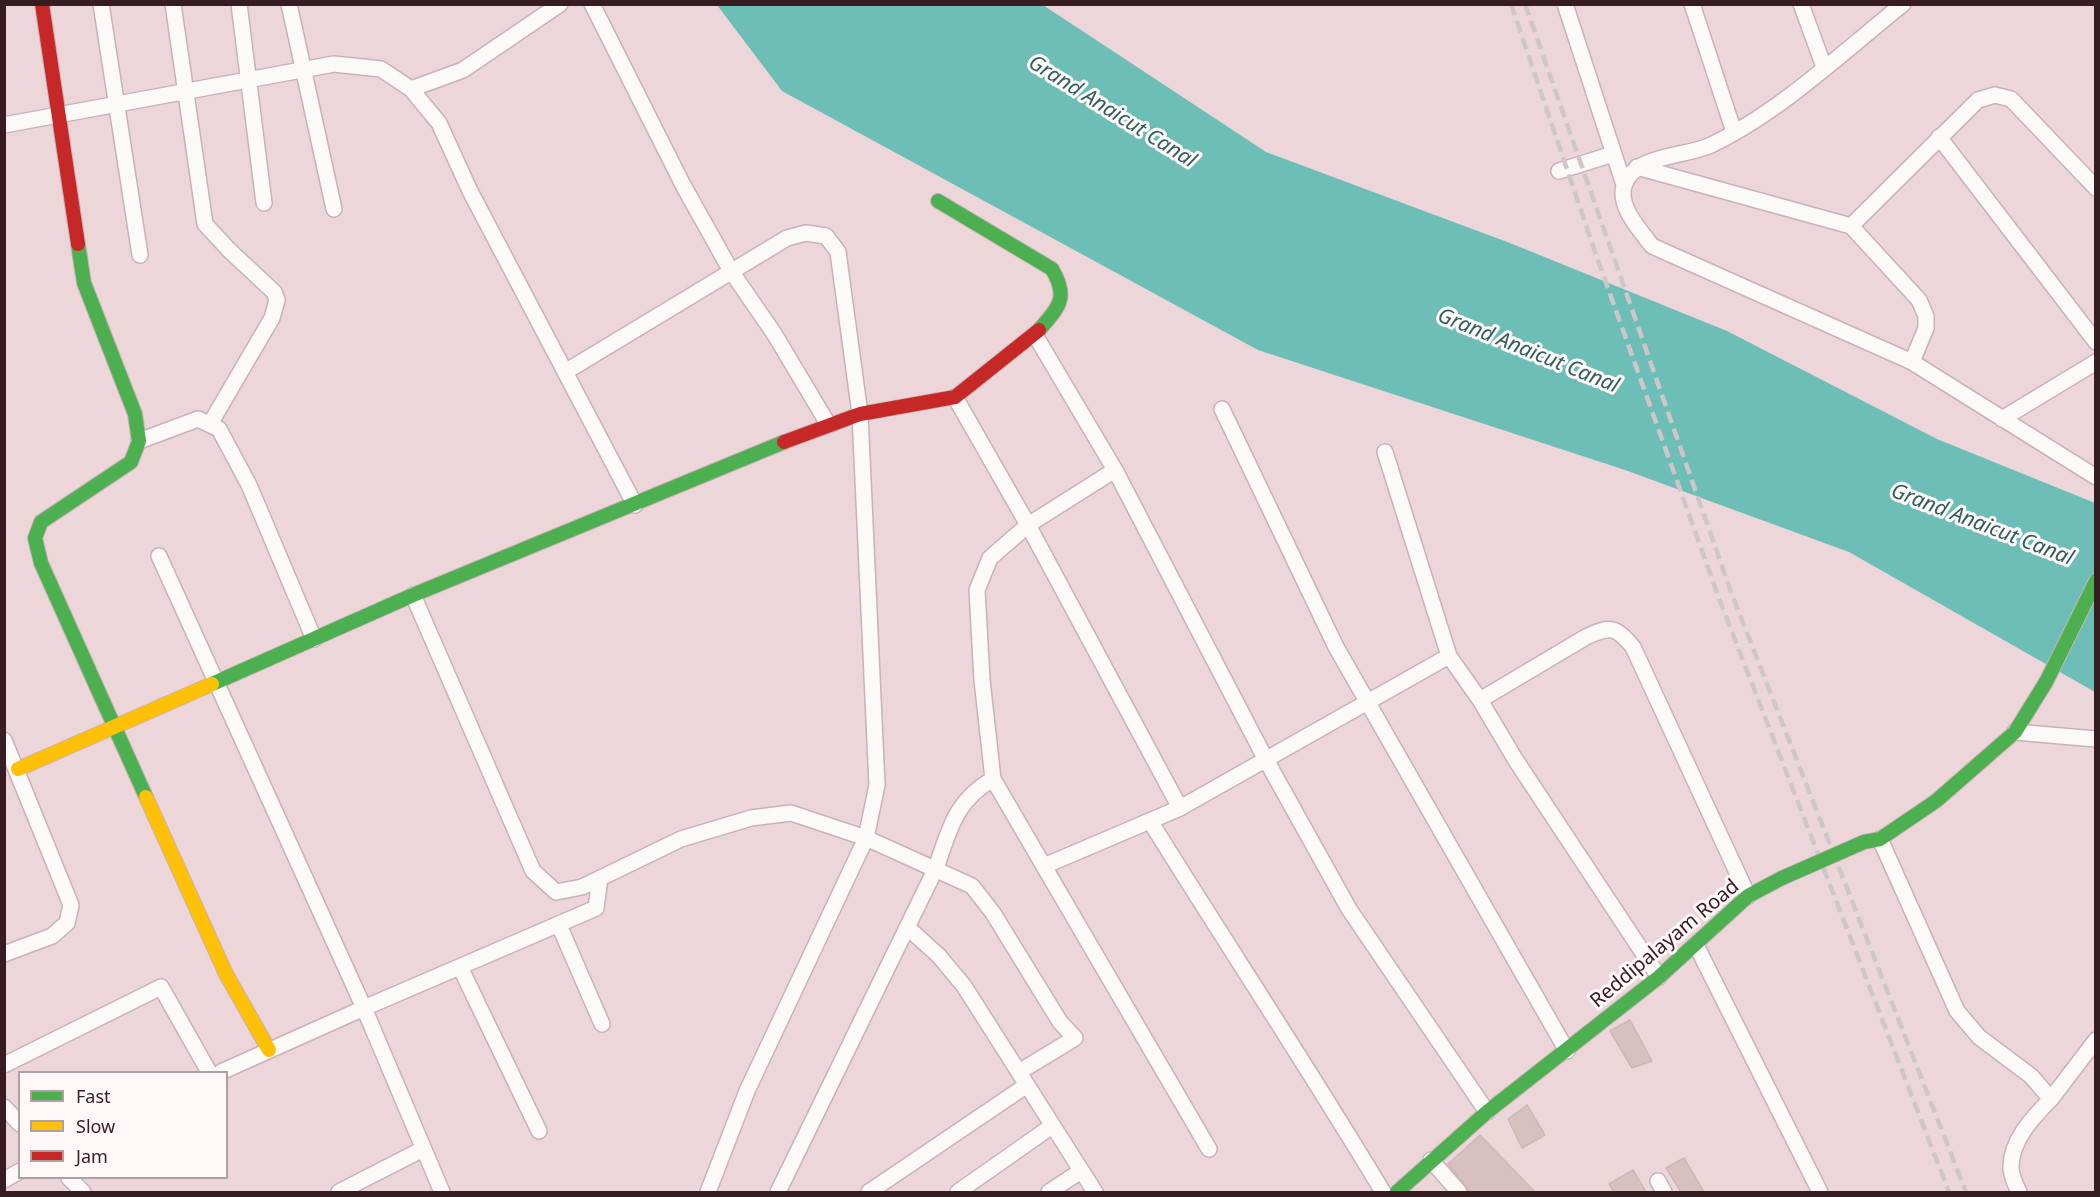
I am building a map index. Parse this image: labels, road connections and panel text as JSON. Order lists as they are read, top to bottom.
{
  "streets": {
    "street": ["Reddipalayam Road"]
  },
  "water": ["Grand Anaicut Canal"],
  "legend": ["Fast", "Slow", "Jam"]
}
